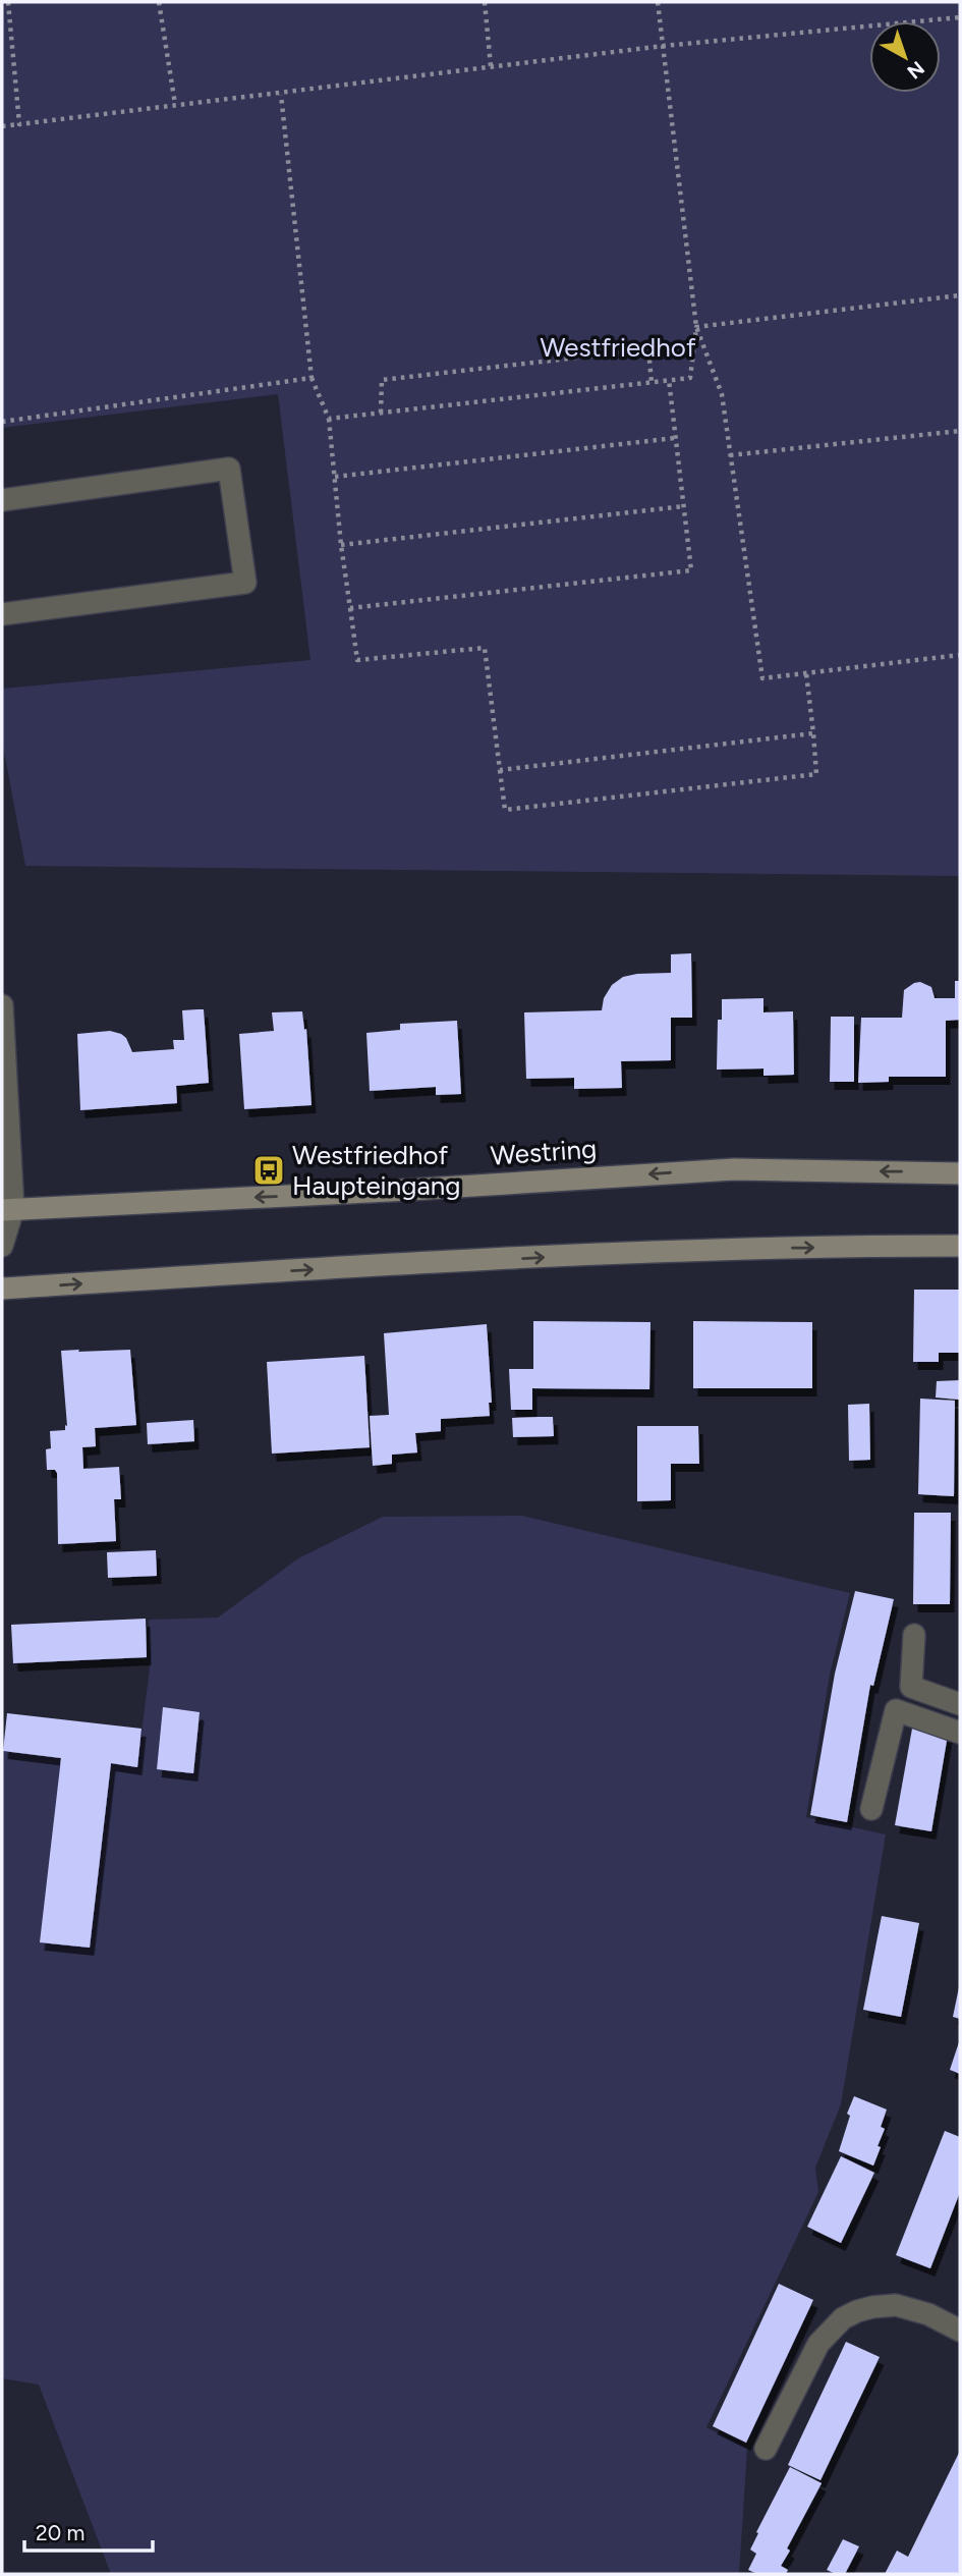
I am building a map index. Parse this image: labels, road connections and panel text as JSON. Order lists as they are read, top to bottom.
{
  "streets": {
    "main road": ["Westring"]
  },
  "parks": ["Westfriedhof"],
  "places": {
    "bus stop": ["Westfriedhof Haupteingang"]
  },
  "scale_bar": "20 m",
  "north": "bottom right"
}
